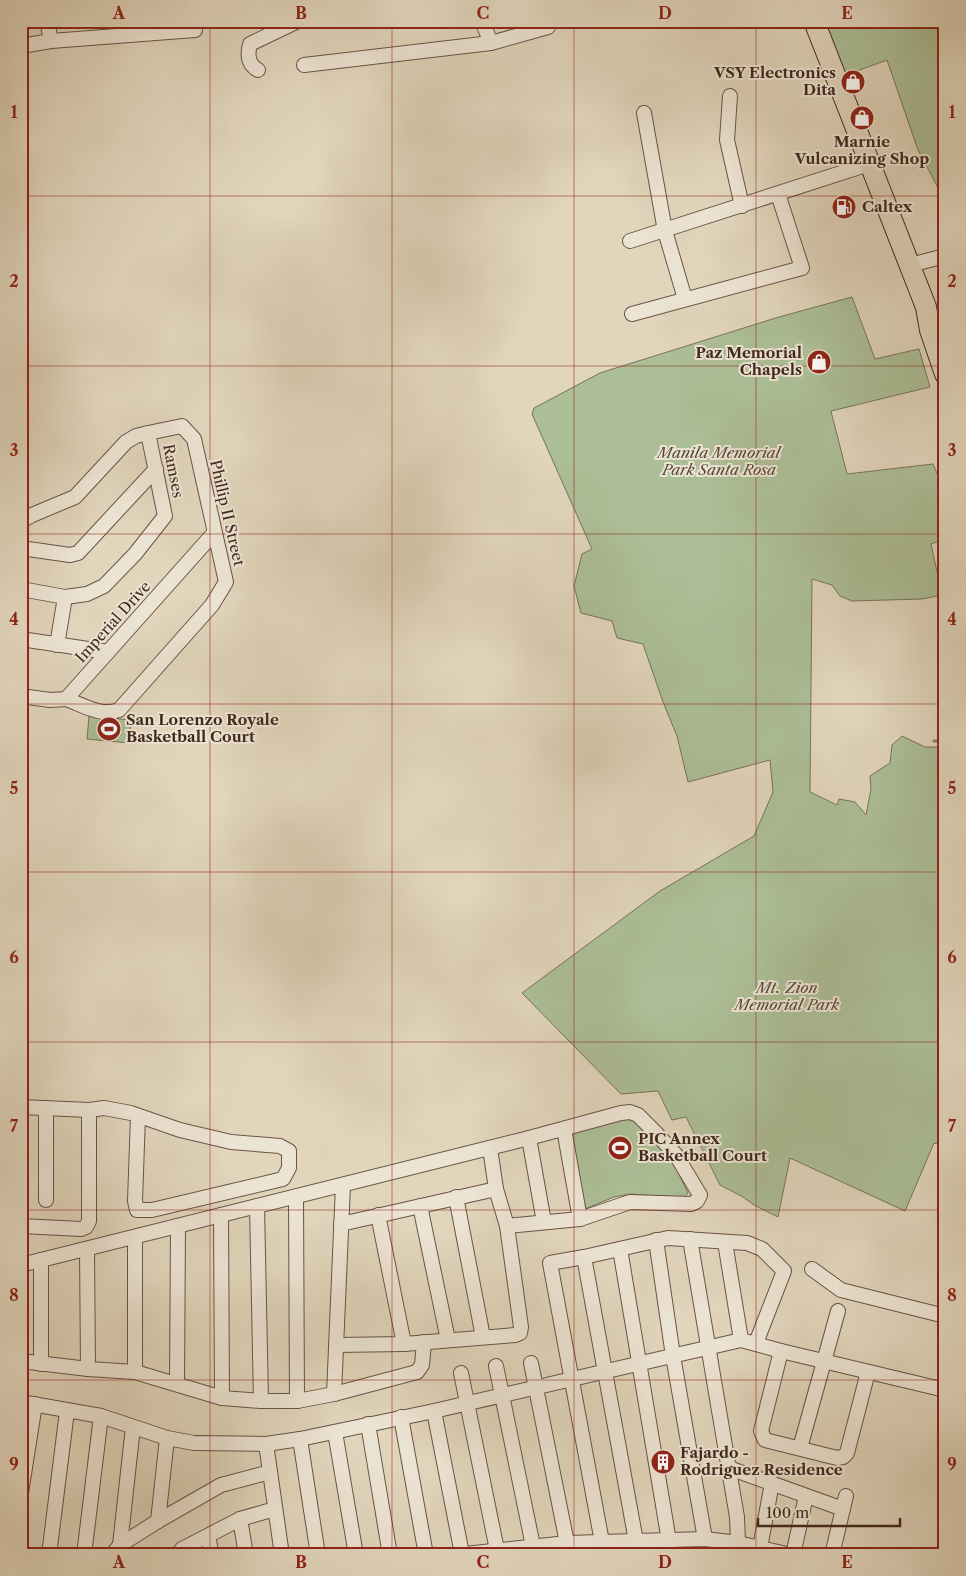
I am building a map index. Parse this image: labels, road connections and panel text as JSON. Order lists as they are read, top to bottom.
{
  "streets": {
    "street": ["Ramses", "Phillip II Street", "Imperial Drive"]
  },
  "crossings": [
    ["Ramses", "Phillip II Street"],
    ["Phillip II Street", "Imperial Drive"]
  ],
  "parks": ["Manila Memorial Park Santa Rosa", "Mt. Zion Memorial Park"],
  "places": {
    "shop": ["VSY Electronics Dita", "Marnie Vulcanizing Shop", "Paz Memorial Chapels"],
    "fuel station": ["Caltex"],
    "sports": ["San Lorenzo Royale Basketball Court", "PIC Annex Basketball Court"],
    "building": ["Fajardo - Rodriguez Residence"]
  },
  "scale_bar": "100 m",
  "grid": {
    "columns": [
      "A",
      "B",
      "C",
      "D",
      "E"
    ],
    "rows": [
      "1",
      "2",
      "3",
      "4",
      "5",
      "6",
      "7",
      "8",
      "9"
    ]
  }
}
